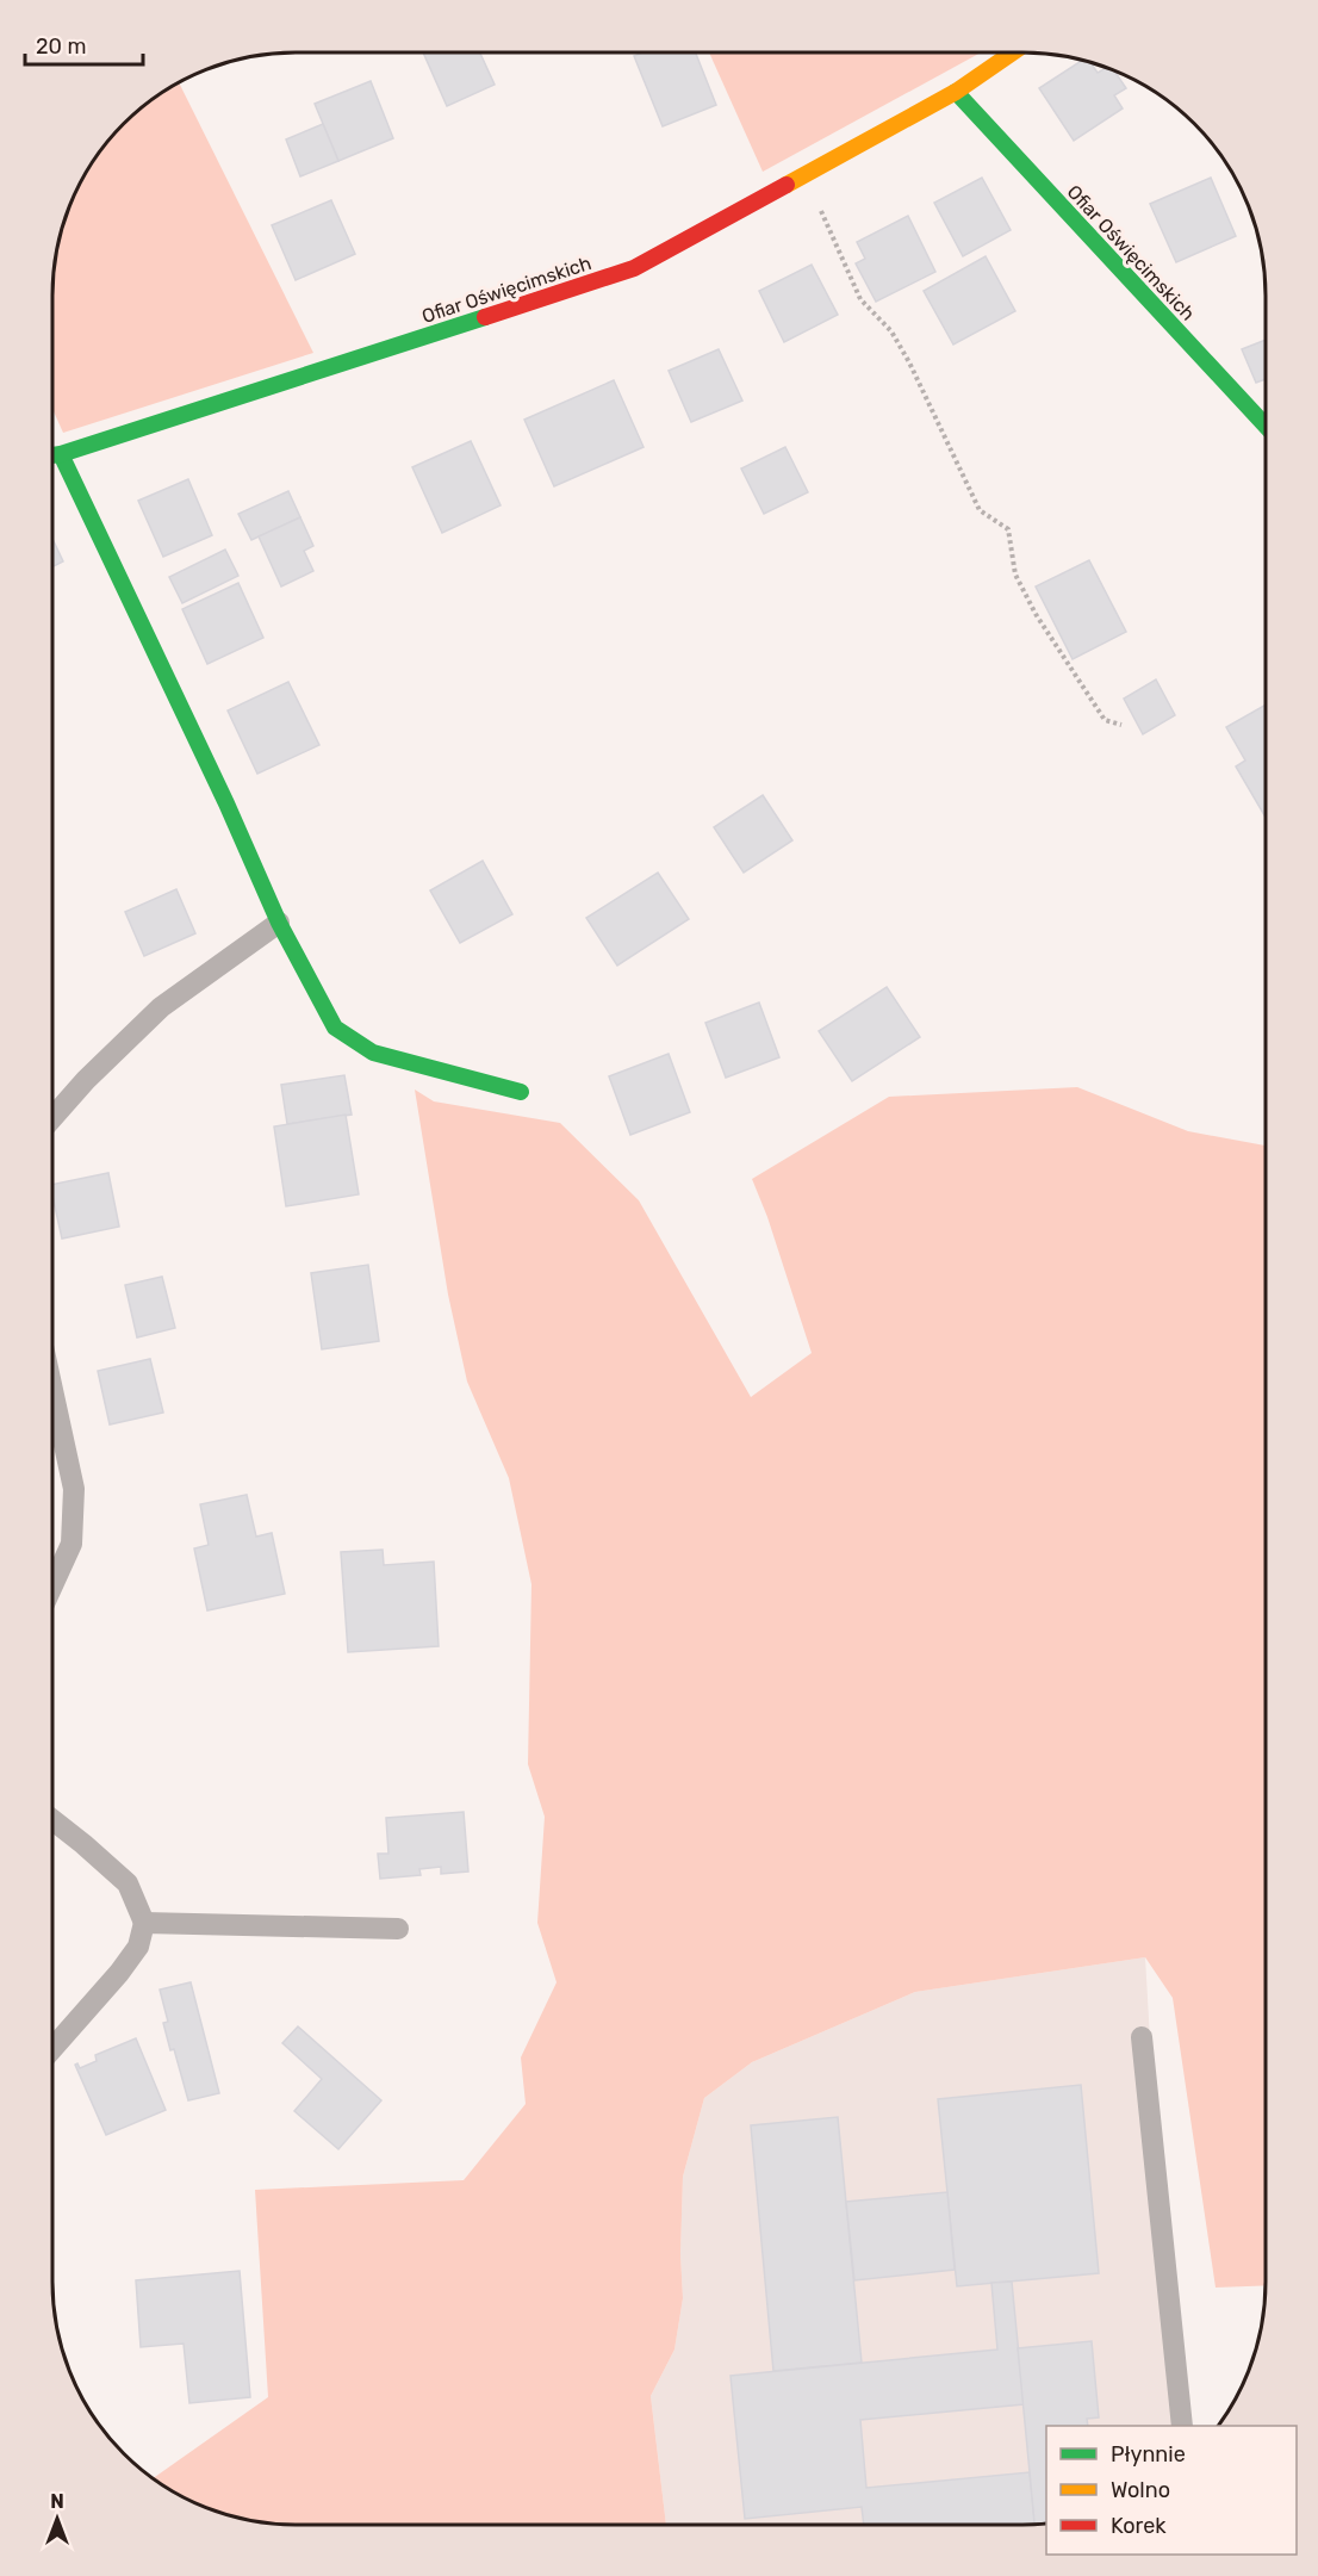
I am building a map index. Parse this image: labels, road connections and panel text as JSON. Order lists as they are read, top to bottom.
{
  "streets": {
    "street": ["Ofiar Oświęcimskich"]
  },
  "legend": ["Płynnie", "Wolno", "Korek"],
  "scale_bar": "20 m",
  "north": "top"
}
